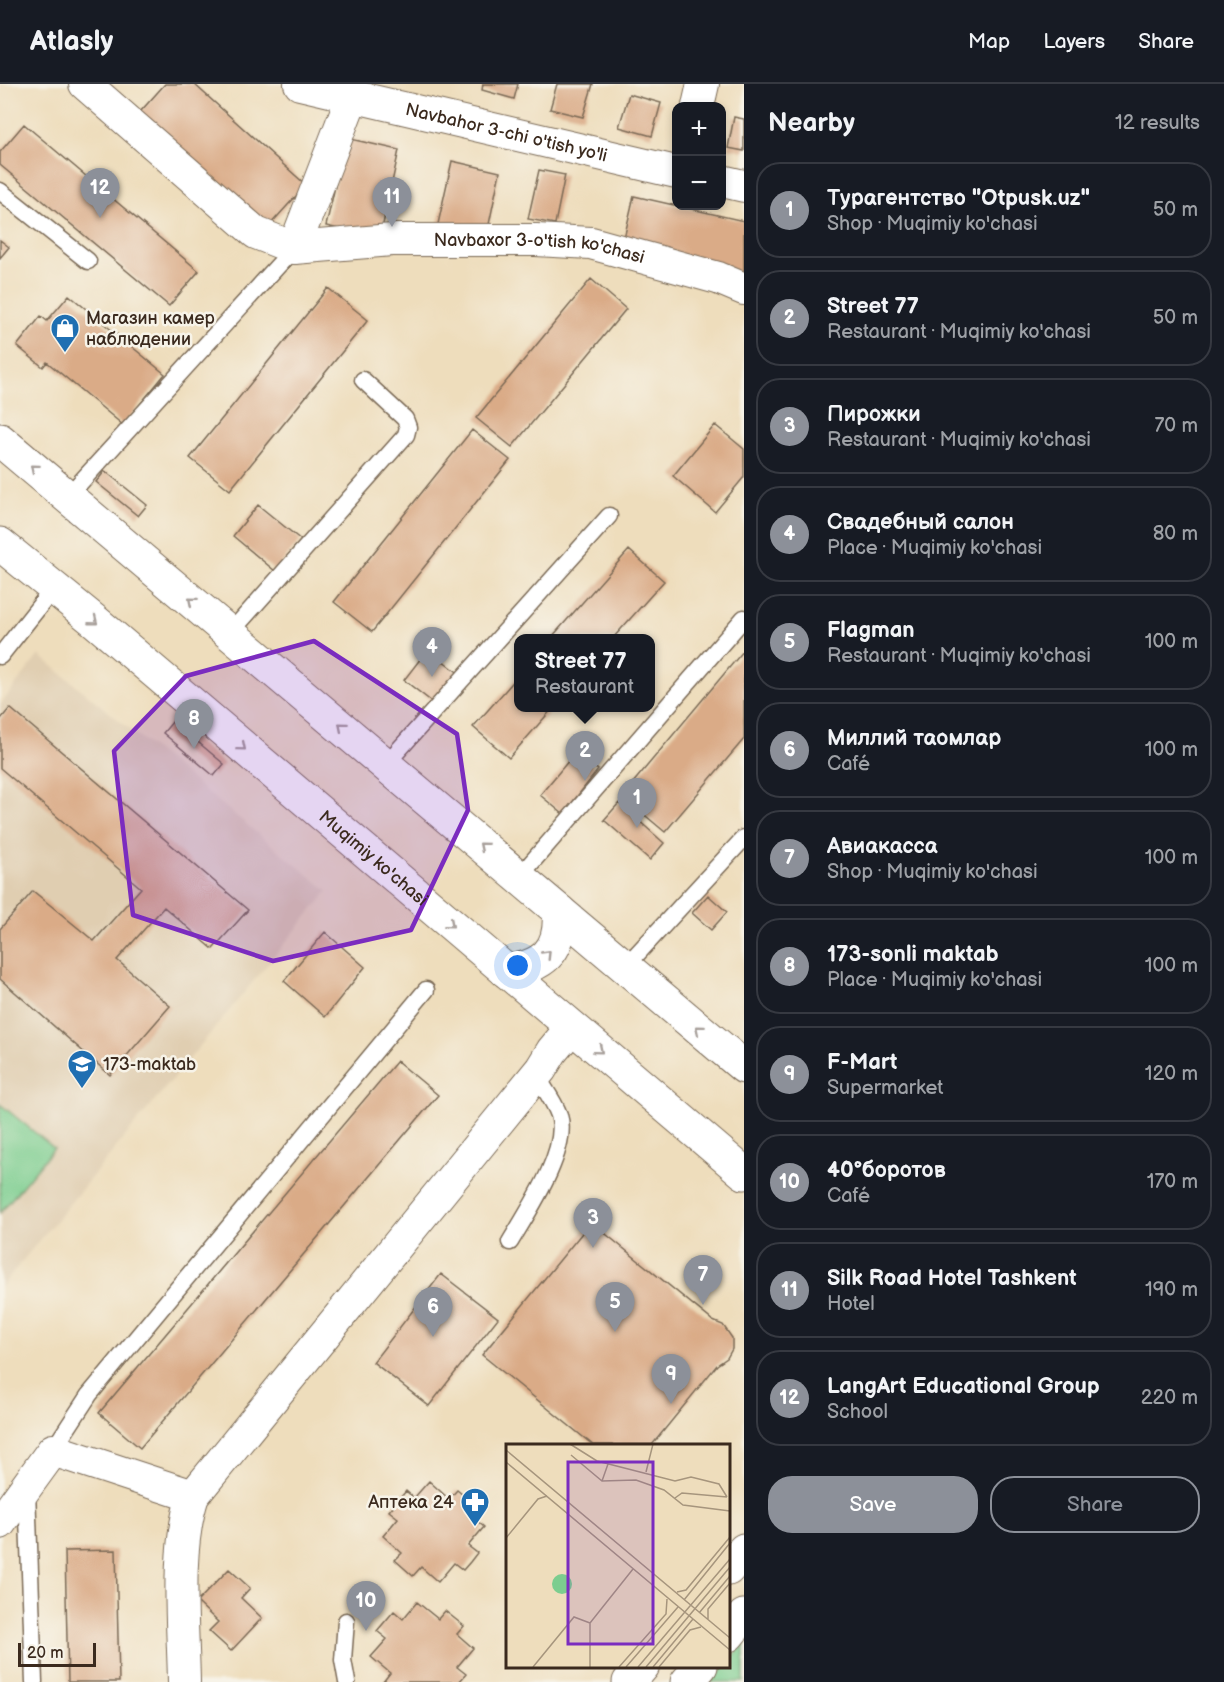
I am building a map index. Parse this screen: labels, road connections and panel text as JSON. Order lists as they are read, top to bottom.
{
  "streets": {
    "main road": ["Muqimiy ko'chasi"],
    "street": ["Navbahor 3-chi o'tish yo'li", "Navbaxor 3-o'tish ko'chasi"]
  },
  "places": {
    "shop": ["Магазин камер наблюдении"],
    "school or university": ["173-maktab"],
    "pharmacy": ["Аптека 24"]
  },
  "scale_bar": "20 m",
  "page": {
    "header": "Atlasly",
    "nav": ["Map", "Layers", "Share"],
    "heading": ["Nearby", "12 results"],
    "map_buttons": ["+", "−"],
    "list": [
      {
        "mark": "1",
        "name": "Турагентство \"Otpusk.uz\"",
        "note": "Shop · Muqimiy ko'chasi",
        "value": "50 m"
      },
      {
        "mark": "2",
        "name": "Street 77",
        "note": "Restaurant · Muqimiy ko'chasi",
        "value": "50 m"
      },
      {
        "mark": "3",
        "name": "Пирожки",
        "note": "Restaurant · Muqimiy ko'chasi",
        "value": "70 m"
      },
      {
        "mark": "4",
        "name": "Свадебный салон",
        "note": "Place · Muqimiy ko'chasi",
        "value": "80 m"
      },
      {
        "mark": "5",
        "name": "Flagman",
        "note": "Restaurant · Muqimiy ko'chasi",
        "value": "100 m"
      },
      {
        "mark": "6",
        "name": "Миллий таомлар",
        "note": "Café",
        "value": "100 m"
      },
      {
        "mark": "7",
        "name": "Авиакасса",
        "note": "Shop · Muqimiy ko'chasi",
        "value": "100 m"
      },
      {
        "mark": "8",
        "name": "173-sonli maktab",
        "note": "Place · Muqimiy ko'chasi",
        "value": "100 m"
      },
      {
        "mark": "9",
        "name": "F-Mart",
        "note": "Supermarket",
        "value": "120 m"
      },
      {
        "mark": "10",
        "name": "40°боротов",
        "note": "Café",
        "value": "170 m"
      },
      {
        "mark": "11",
        "name": "Silk Road Hotel Tashkent",
        "note": "Hotel",
        "value": "190 m"
      },
      {
        "mark": "12",
        "name": "LangArt Educational Group",
        "note": "School",
        "value": "220 m"
      }
    ],
    "pins": [
      "12",
      "11",
      "4",
      "8",
      "2",
      "1",
      "3",
      "7",
      "5",
      "6",
      "9",
      "10"
    ],
    "popup": ["Street 77", "Restaurant"],
    "buttons": ["Save", "Share"],
    "scale": "20 m"
  }
}
